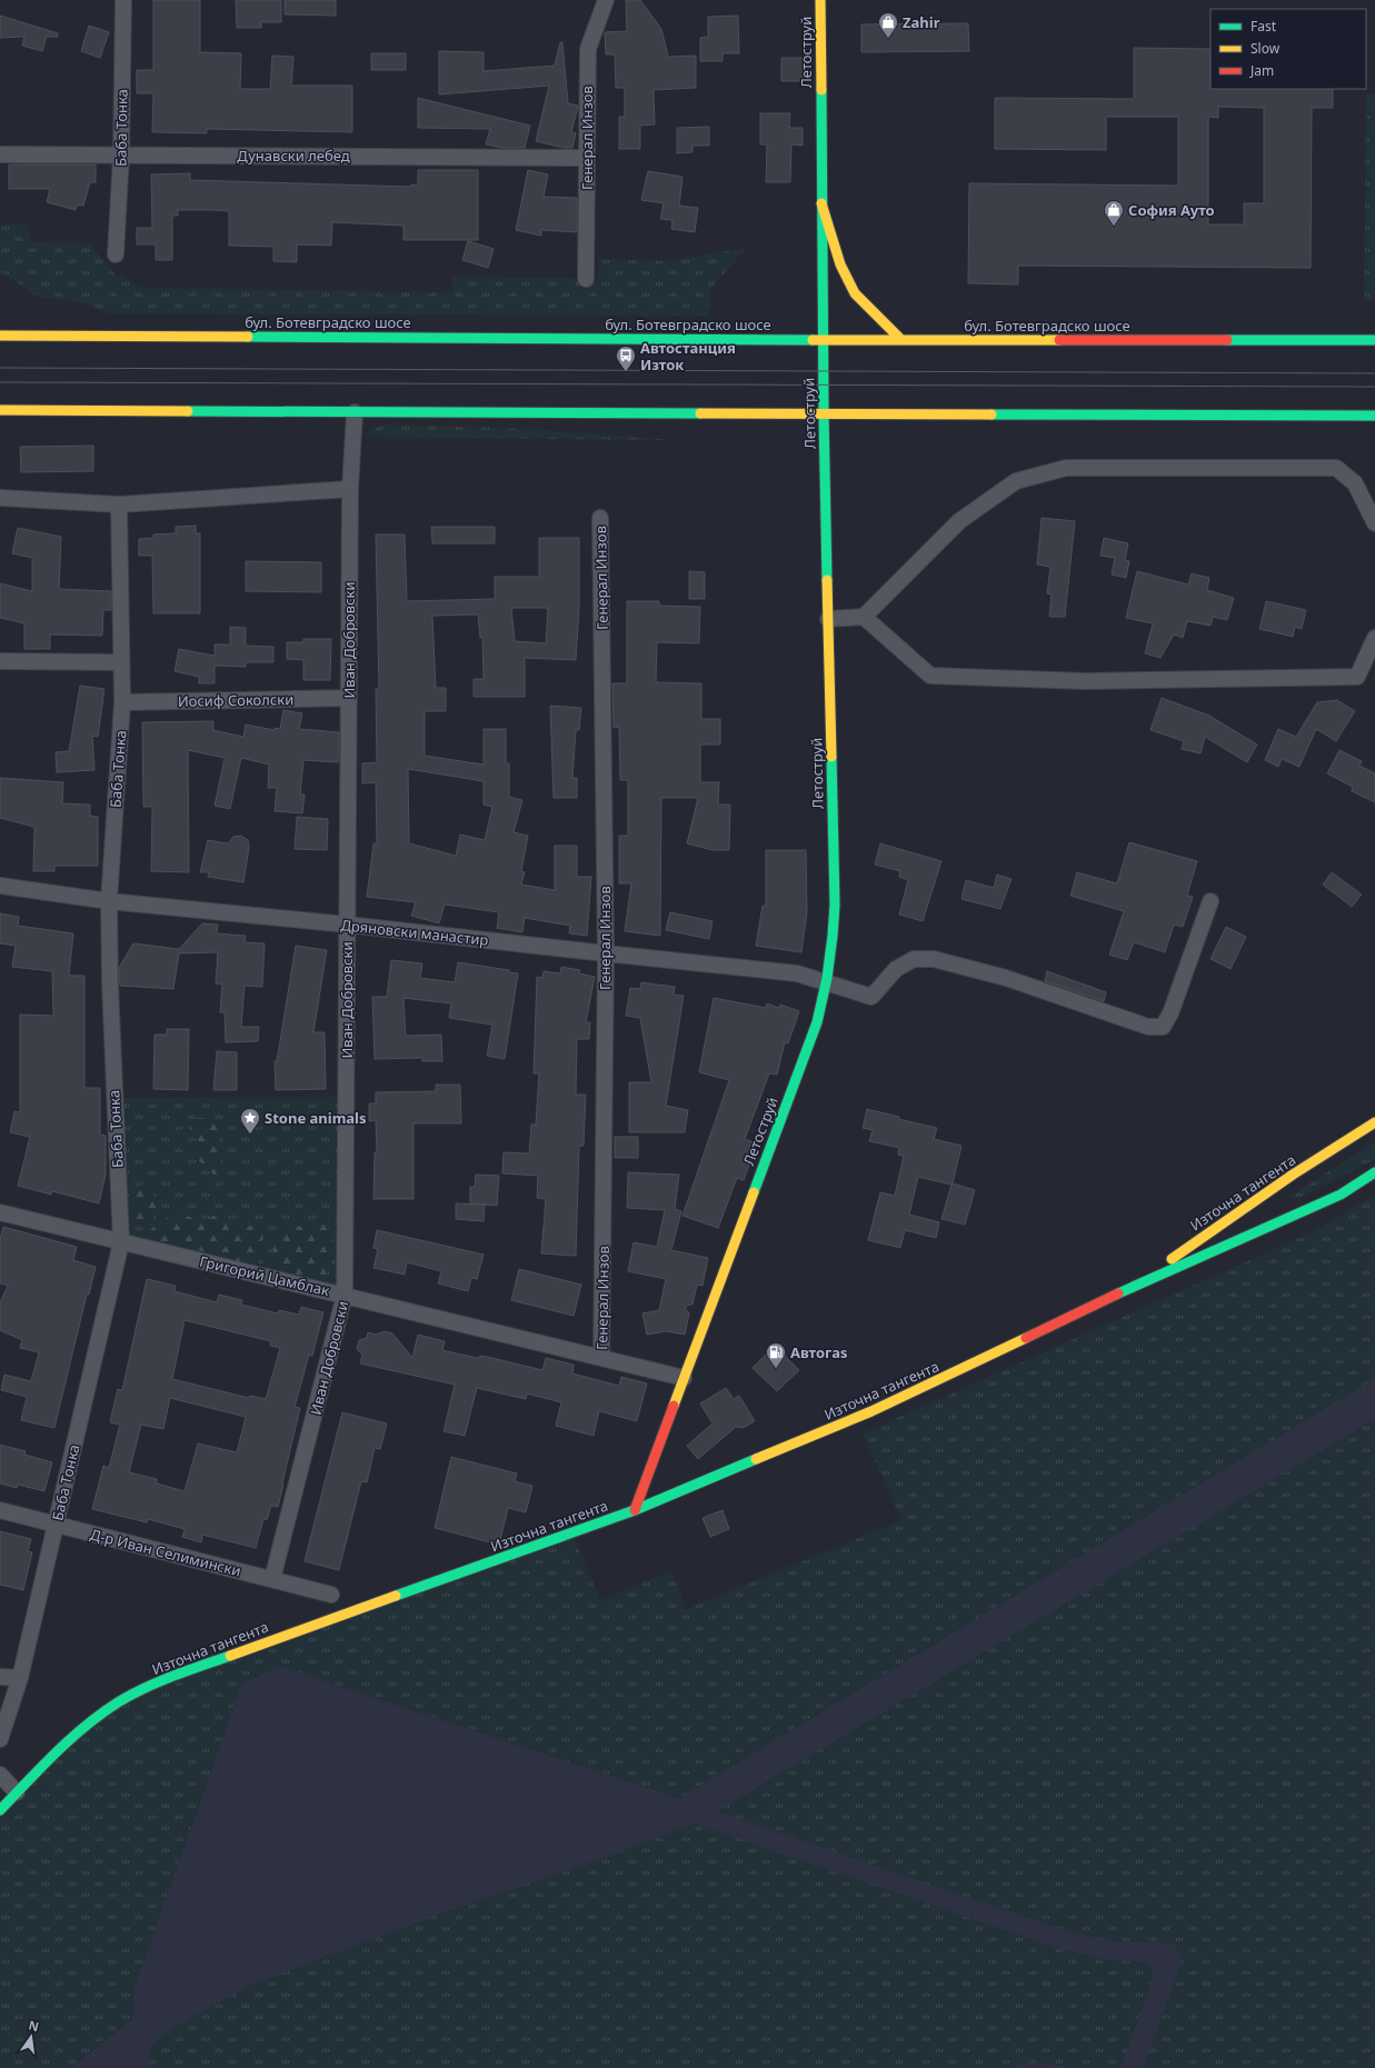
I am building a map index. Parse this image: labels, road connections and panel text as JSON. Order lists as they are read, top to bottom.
{
  "streets": {
    "street": [
      "Летоструй",
      "Баба Тонка",
      "Генерал Инзов",
      "Дунавски лебед",
      "бул. Ботевградско шосе",
      "Иван Добровски",
      "Иосиф Соколски",
      "Дряновски манастир",
      "Източна тангента",
      "Григорий Цамблак",
      "Д-р Иван Селимински"
    ]
  },
  "crossings": [
    ["Летоструй", "бул. Ботевградско шосе"],
    ["Летоструй", "Дряновски манастир"],
    ["Летоструй", "Източна тангента"],
    ["Летоструй", "Григорий Цамблак"],
    ["Баба Тонка", "Дунавски лебед"],
    ["Баба Тонка", "Иосиф Соколски"],
    ["Баба Тонка", "Дряновски манастир"],
    ["Баба Тонка", "Григорий Цамблак"],
    ["Баба Тонка", "Д-р Иван Селимински"],
    ["Генерал Инзов", "Дунавски лебед"],
    ["Генерал Инзов", "Дряновски манастир"],
    ["Генерал Инзов", "Григорий Цамблак"],
    ["Иван Добровски", "Иосиф Соколски"],
    ["Иван Добровски", "Дряновски манастир"],
    ["Иван Добровски", "Григорий Цамблак"],
    ["Иван Добровски", "Д-р Иван Селимински"]
  ],
  "places": {
    "shop": ["Zahir", "София Ауто"],
    "bus stop": ["Автостанция Изток"],
    "place": ["Stone animals"],
    "fuel station": ["Автогаѕ"]
  },
  "legend": ["Fast", "Slow", "Jam"],
  "north": "top"
}
